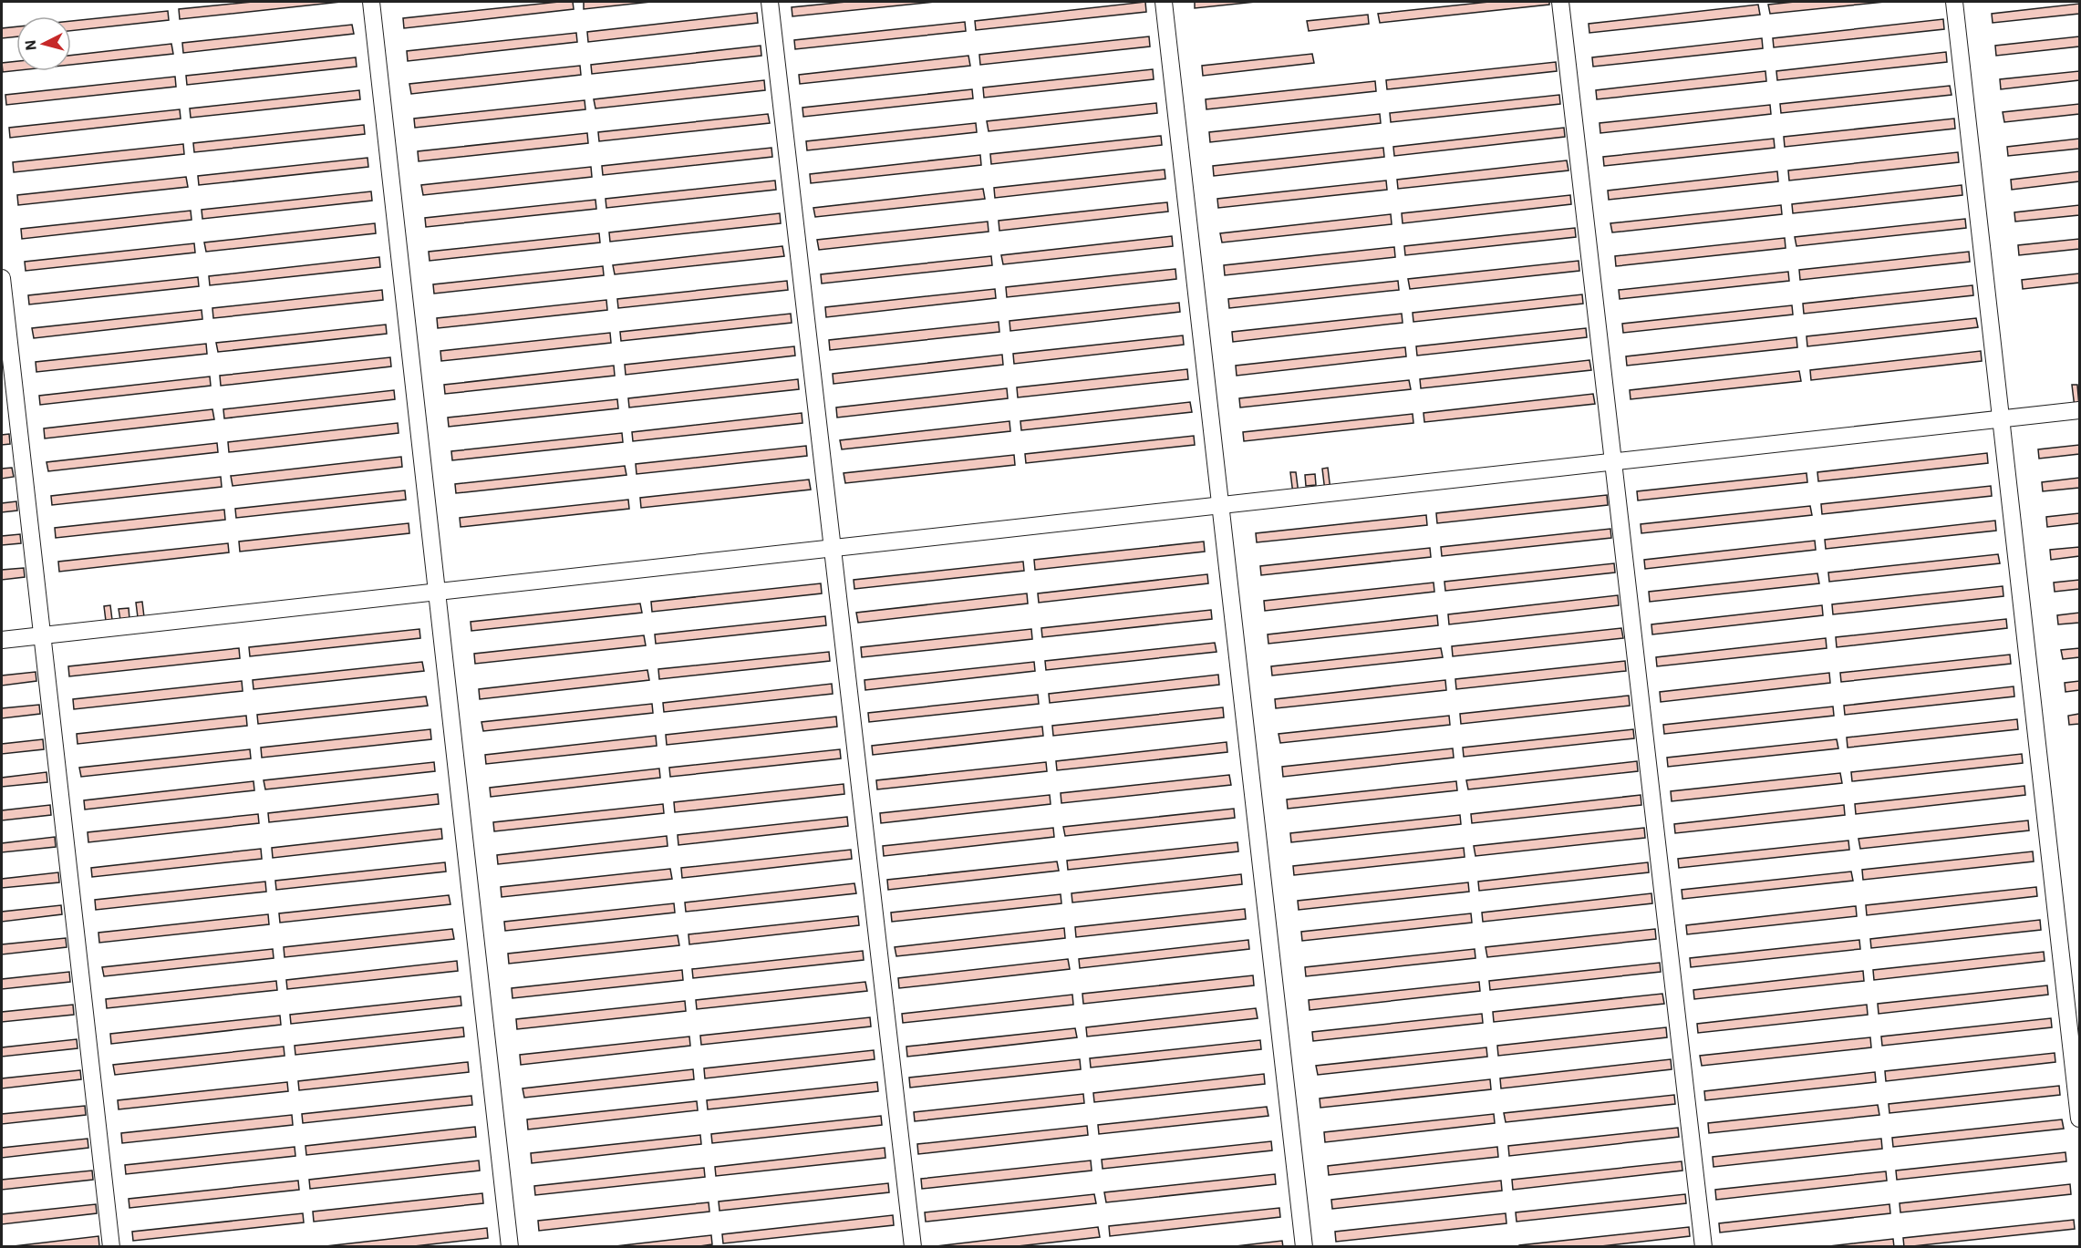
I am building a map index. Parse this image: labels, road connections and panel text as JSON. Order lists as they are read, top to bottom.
{
  "north": "left"
}
